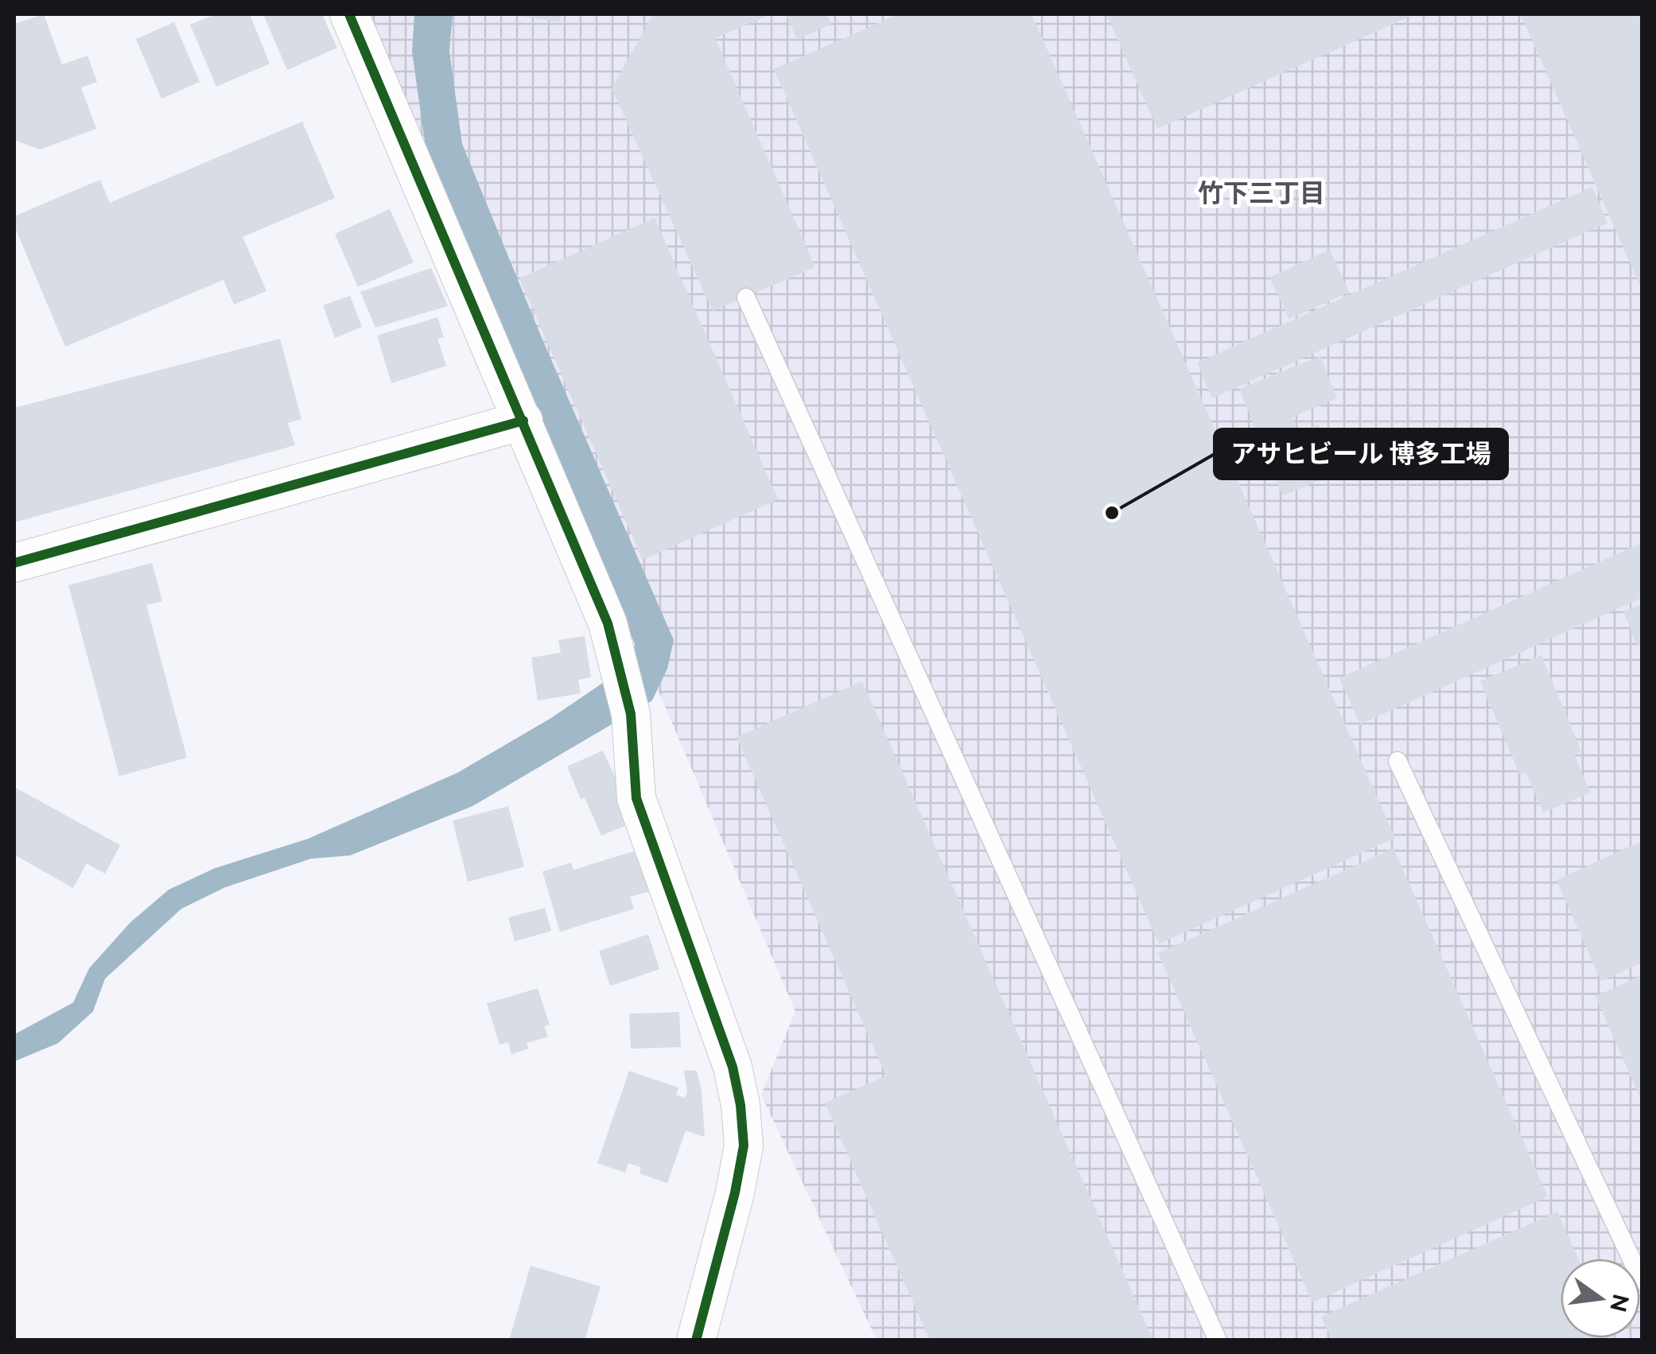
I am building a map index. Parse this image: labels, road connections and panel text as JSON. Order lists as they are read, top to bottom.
{
  "districts": ["竹下三丁目"],
  "places": ["アサヒビール 博多工場"],
  "north": "right"
}
